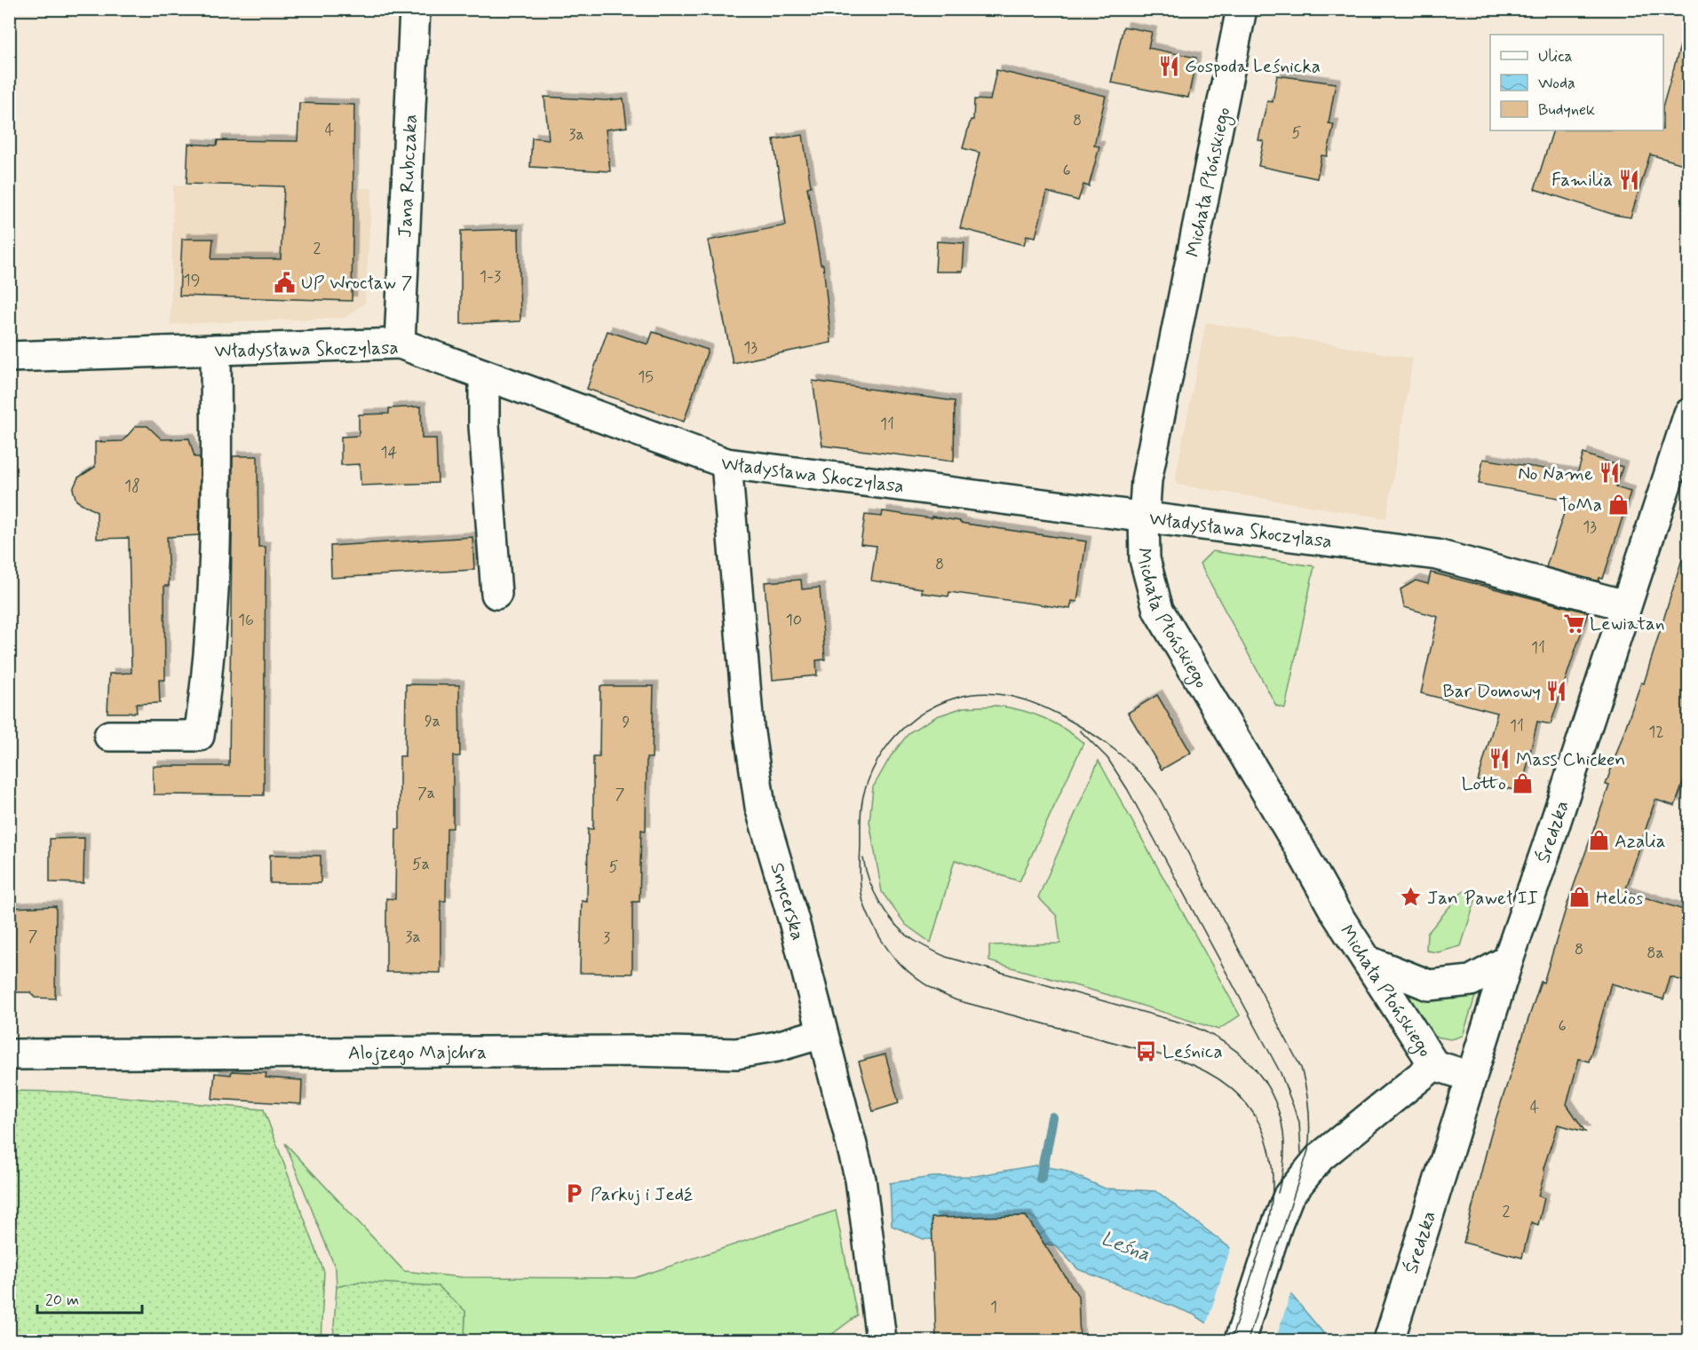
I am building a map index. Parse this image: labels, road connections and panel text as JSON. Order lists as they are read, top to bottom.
{
  "streets": {
    "street": [
      "Jana Rubczaka",
      "Michała Płońskiego",
      "Władysława Skoczylasa",
      "Średzka",
      "Snycerska",
      "Alojzego Majchra"
    ]
  },
  "crossings": [
    ["Jana Rubczaka", "Władysława Skoczylasa"],
    ["Michała Płońskiego", "Władysława Skoczylasa"],
    ["Michała Płońskiego", "Średzka"],
    ["Władysława Skoczylasa", "Średzka"],
    ["Władysława Skoczylasa", "Snycerska"],
    ["Snycerska", "Alojzego Majchra"]
  ],
  "water": ["Leśna"],
  "places": {
    "restaurant": [
      "Gospoda Leśnicka",
      "Familia",
      "No Name",
      "Bar Domowy",
      "Mass Chicken"
    ],
    "public building": ["UP Wrocław 7"],
    "shop": [
      "ToMa",
      "Lotto",
      "Azalia",
      "Helios"
    ],
    "supermarket": ["Lewiatan"],
    "place": ["Jan Paweł II"],
    "bus stop": ["Leśnica"],
    "parking": ["Parkuj i Jedź"]
  },
  "house_numbers": [
    "8",
    "4",
    "5",
    "3a",
    "6",
    "2",
    "1-3",
    "19",
    "13",
    "15",
    "11",
    "14",
    "18",
    "13",
    "8",
    "16",
    "10",
    "11",
    "9a",
    "9",
    "11",
    "12",
    "7a",
    "7",
    "5a",
    "5",
    "7",
    "3a",
    "3",
    "8",
    "8a",
    "6",
    "4",
    "2",
    "1"
  ],
  "legend": ["Ulica", "Woda", "Budynek"],
  "scale_bar": "20 m"
}
